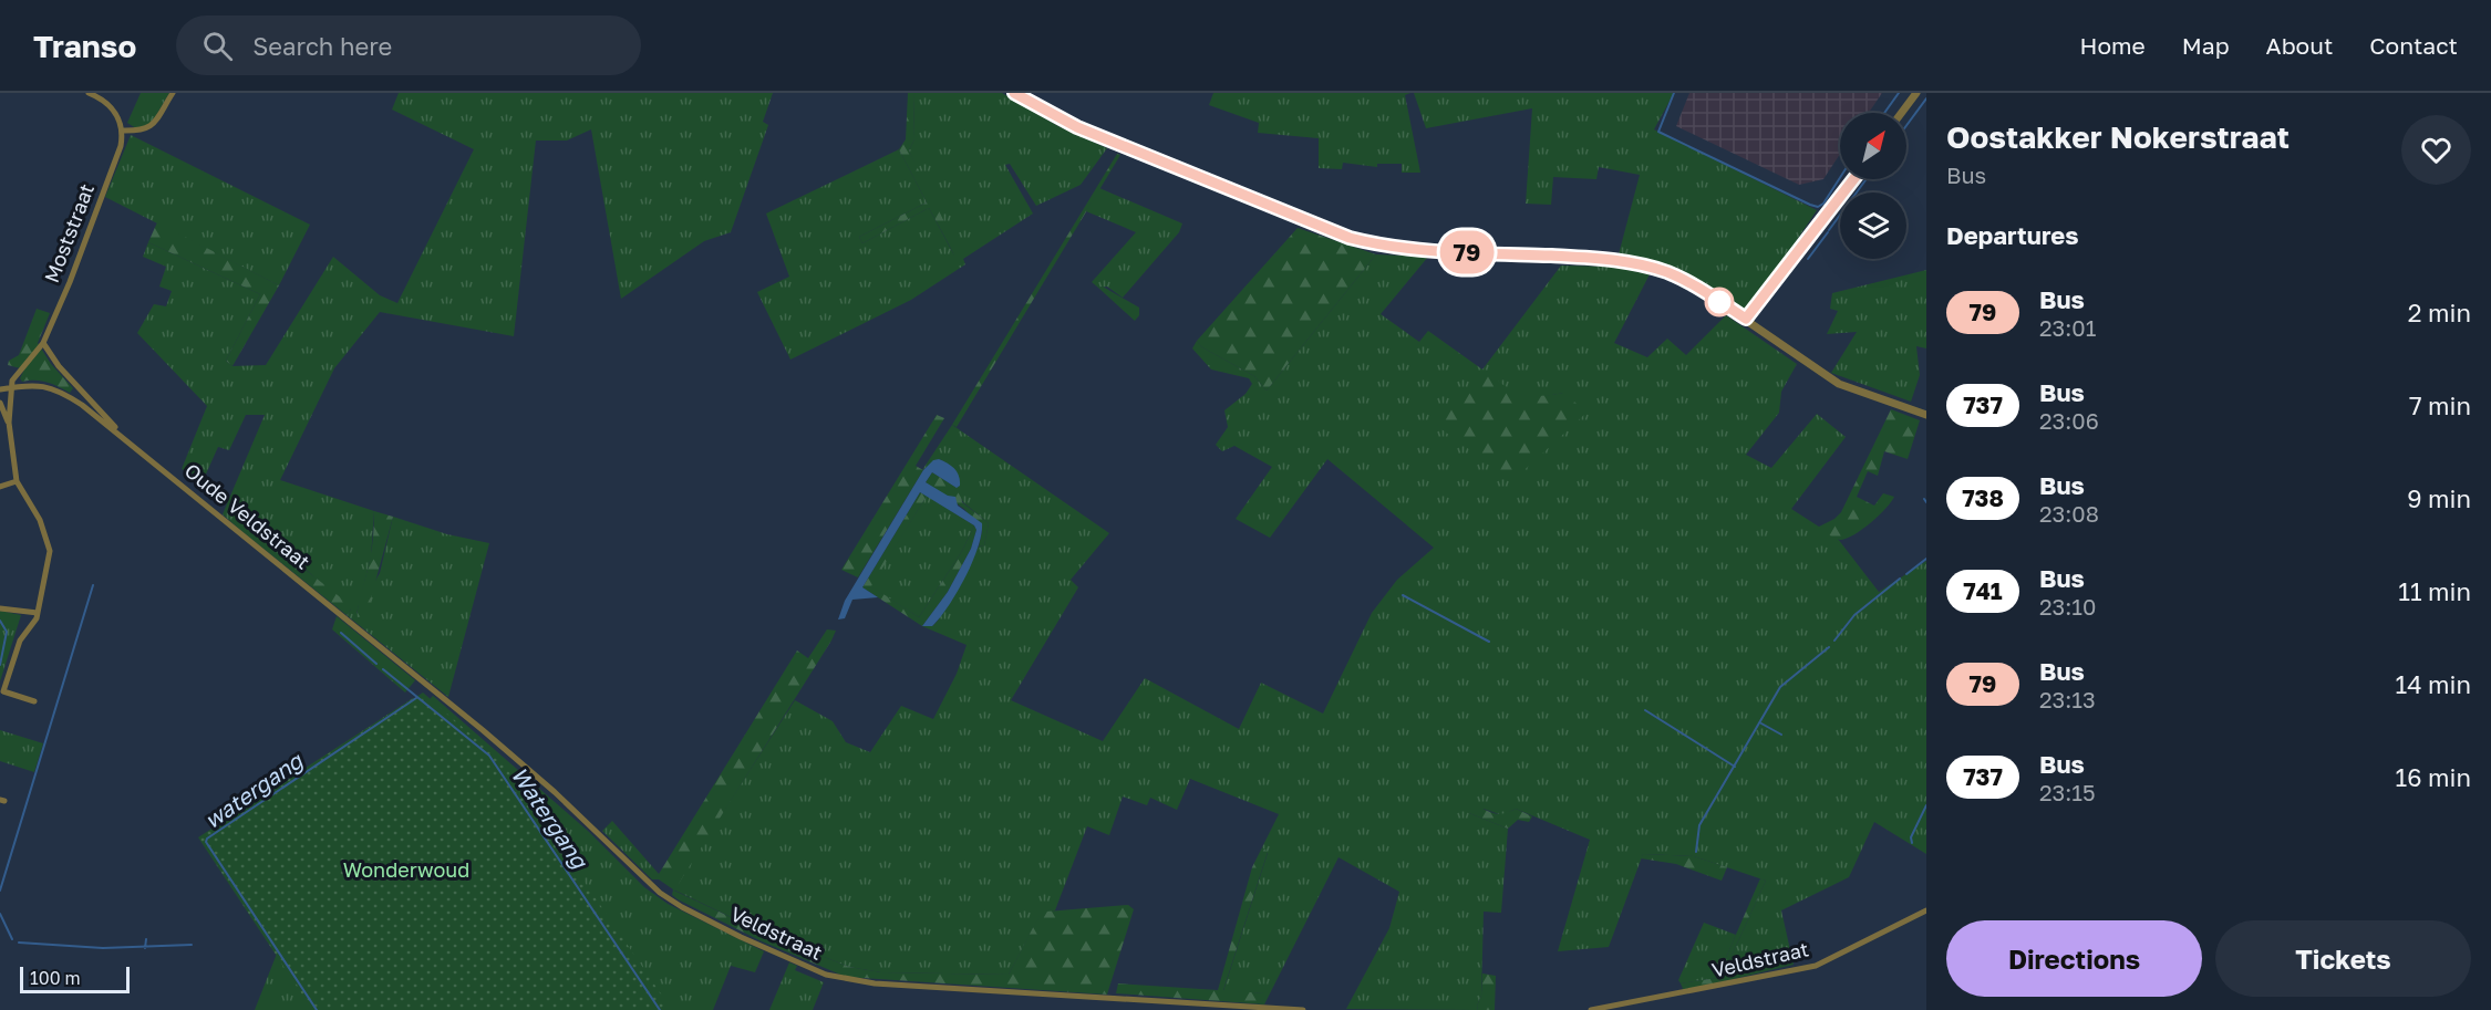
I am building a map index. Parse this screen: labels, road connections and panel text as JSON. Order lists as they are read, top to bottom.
{
  "streets": {
    "street": ["Moststraat", "Oude Veldstraat", "Veldstraat"]
  },
  "crossings": [
    ["Moststraat", "Oude Veldstraat"],
    ["Oude Veldstraat", "Veldstraat"]
  ],
  "water": ["watergang", "Watergang"],
  "parks": ["Wonderwoud"],
  "lines": ["bus line 79"],
  "scale_bar": "100 m",
  "north": "top right",
  "page": {
    "header": "Transo",
    "search": "Search here",
    "nav": [
      "Home",
      "Map",
      "About",
      "Contact"
    ],
    "on_map": "79",
    "heading": [
      ["Oostakker Nokerstraat", "Bus"],
      "Departures"
    ],
    "list": [
      {
        "mark": "79",
        "name": "Bus",
        "note": "23:01",
        "value": "2 min"
      },
      {
        "mark": "737",
        "name": "Bus",
        "note": "23:06",
        "value": "7 min"
      },
      {
        "mark": "738",
        "name": "Bus",
        "note": "23:08",
        "value": "9 min"
      },
      {
        "mark": "741",
        "name": "Bus",
        "note": "23:10",
        "value": "11 min"
      },
      {
        "mark": "79",
        "name": "Bus",
        "note": "23:13",
        "value": "14 min"
      },
      {
        "mark": "737",
        "name": "Bus",
        "note": "23:15",
        "value": "16 min"
      }
    ],
    "buttons": ["Directions", "Tickets"],
    "scale": "100 m"
  }
}
